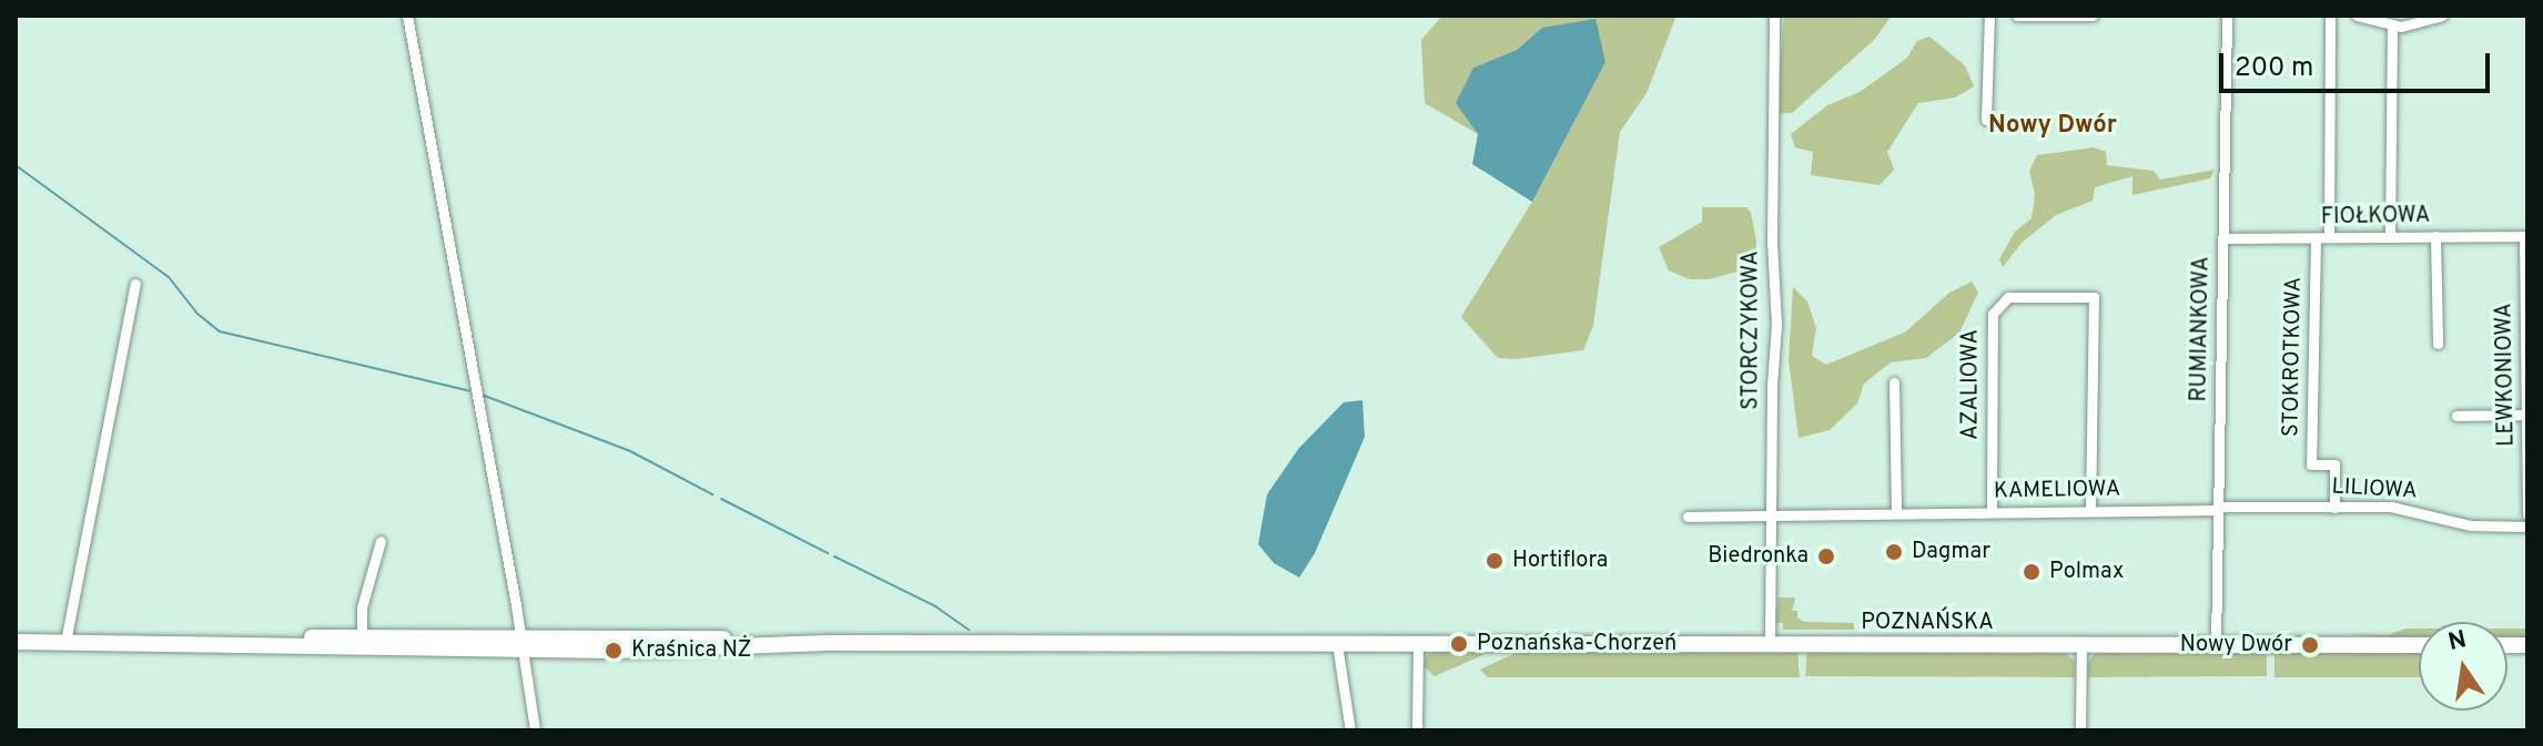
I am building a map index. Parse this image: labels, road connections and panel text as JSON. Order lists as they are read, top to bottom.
{
  "streets": {
    "main road": ["POZNAŃSKA"],
    "street": [
      "FIOŁKOWA",
      "RUMIANKOWA",
      "STORCZYKOWA",
      "STOKROTKOWA",
      "LEWKONIOWA",
      "AZALIOWA",
      "LILIOWA",
      "KAMELIOWA"
    ]
  },
  "crossings": [
    ["FIOŁKOWA", "RUMIANKOWA"],
    ["FIOŁKOWA", "STOKROTKOWA"],
    ["FIOŁKOWA", "LEWKONIOWA"],
    ["RUMIANKOWA", "LILIOWA"],
    ["RUMIANKOWA", "KAMELIOWA"],
    ["RUMIANKOWA", "POZNAŃSKA"],
    ["STORCZYKOWA", "KAMELIOWA"],
    ["STORCZYKOWA", "POZNAŃSKA"],
    ["STOKROTKOWA", "LILIOWA"],
    ["AZALIOWA", "KAMELIOWA"],
    ["LILIOWA", "KAMELIOWA"]
  ],
  "districts": ["Nowy Dwór"],
  "places": [
    "Dagmar",
    "Biedronka",
    "Hortiflora",
    "Polmax",
    "Poznańska-Chorzeń",
    "Nowy Dwór",
    "Kraśnica NŻ"
  ],
  "scale_bar": "200 m",
  "north": "top"
}
